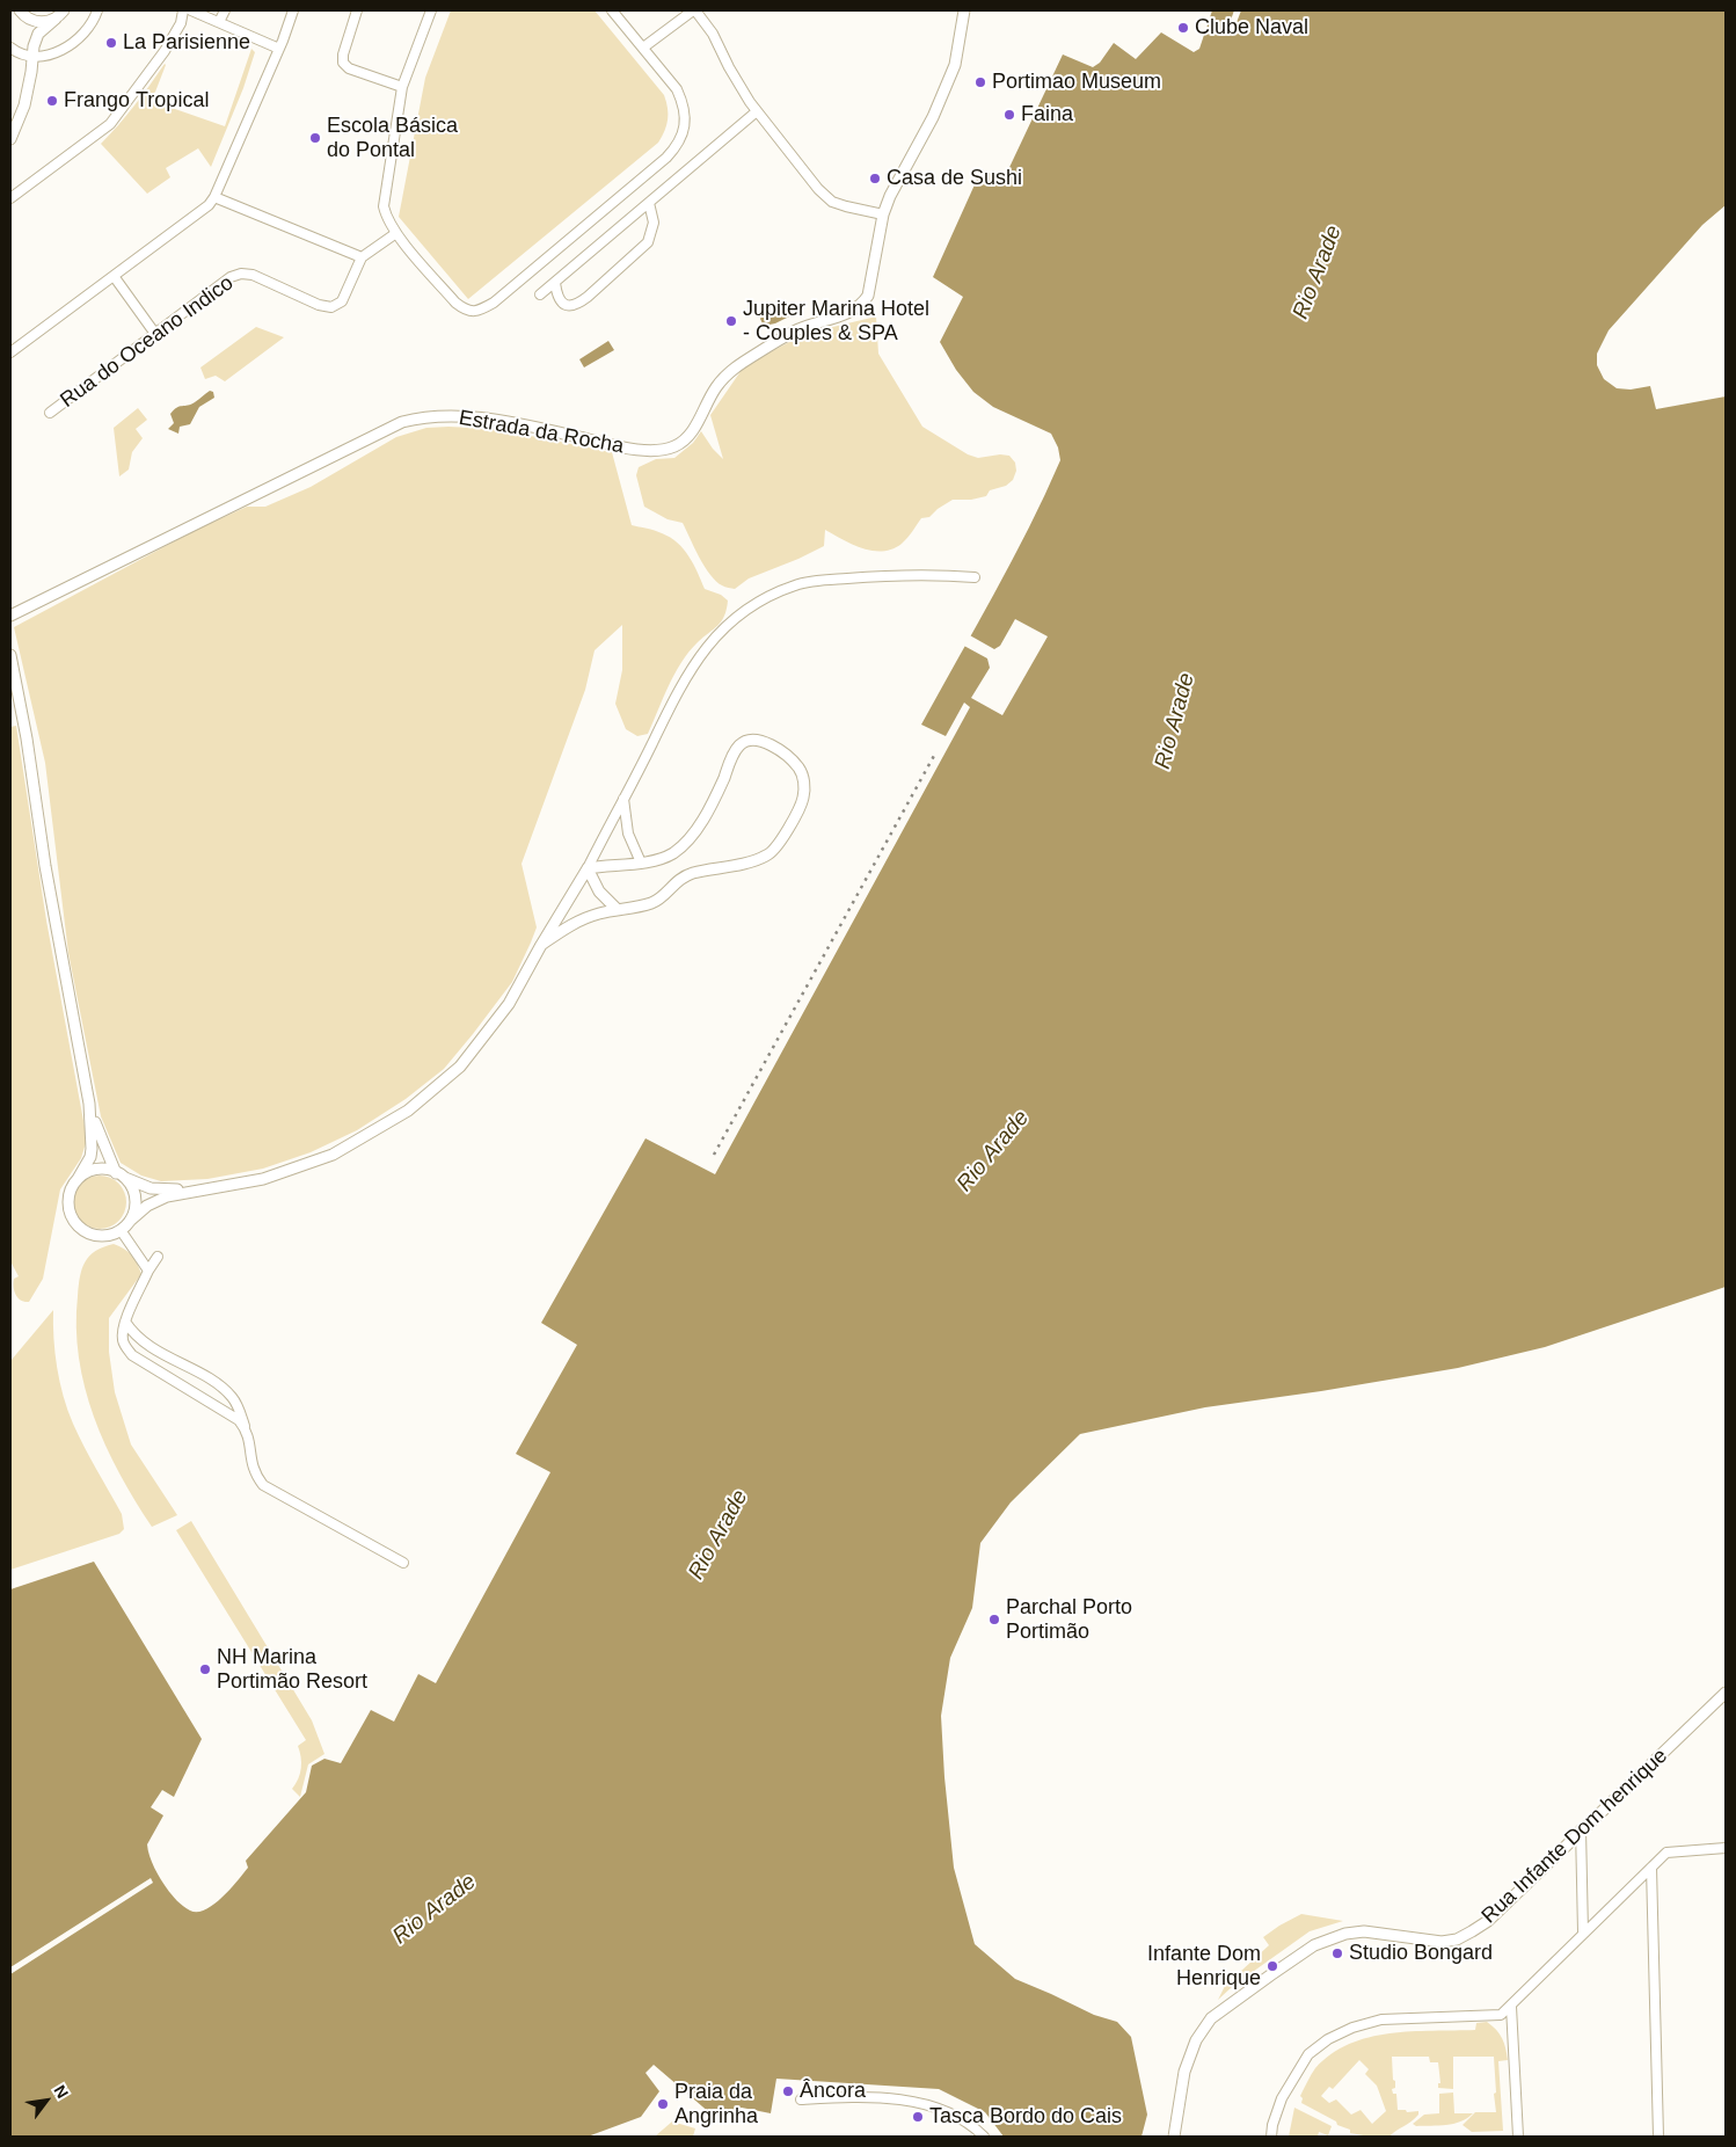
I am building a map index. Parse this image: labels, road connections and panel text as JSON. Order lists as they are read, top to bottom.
{
  "streets": {
    "street": ["Rua do Oceano Indico", "Estrada da Rocha", "Rua Infante Dom henrique"]
  },
  "water": ["Rio Arade"],
  "places": [
    "Clube Naval",
    "La Parisienne",
    "Portimao Museum",
    "Frango Tropical",
    "Faina",
    "Escola Básica do Pontal",
    "Casa de Sushi",
    "Jupiter Marina Hotel - Couples & SPA",
    "Parchal Porto Portimão",
    "NH Marina Portimão Resort",
    "Studio Bongard",
    "Infante Dom Henrique",
    "Âncora",
    "Praia da Angrinha",
    "Tasca Bordo do Cais"
  ],
  "north": "top right"
}
